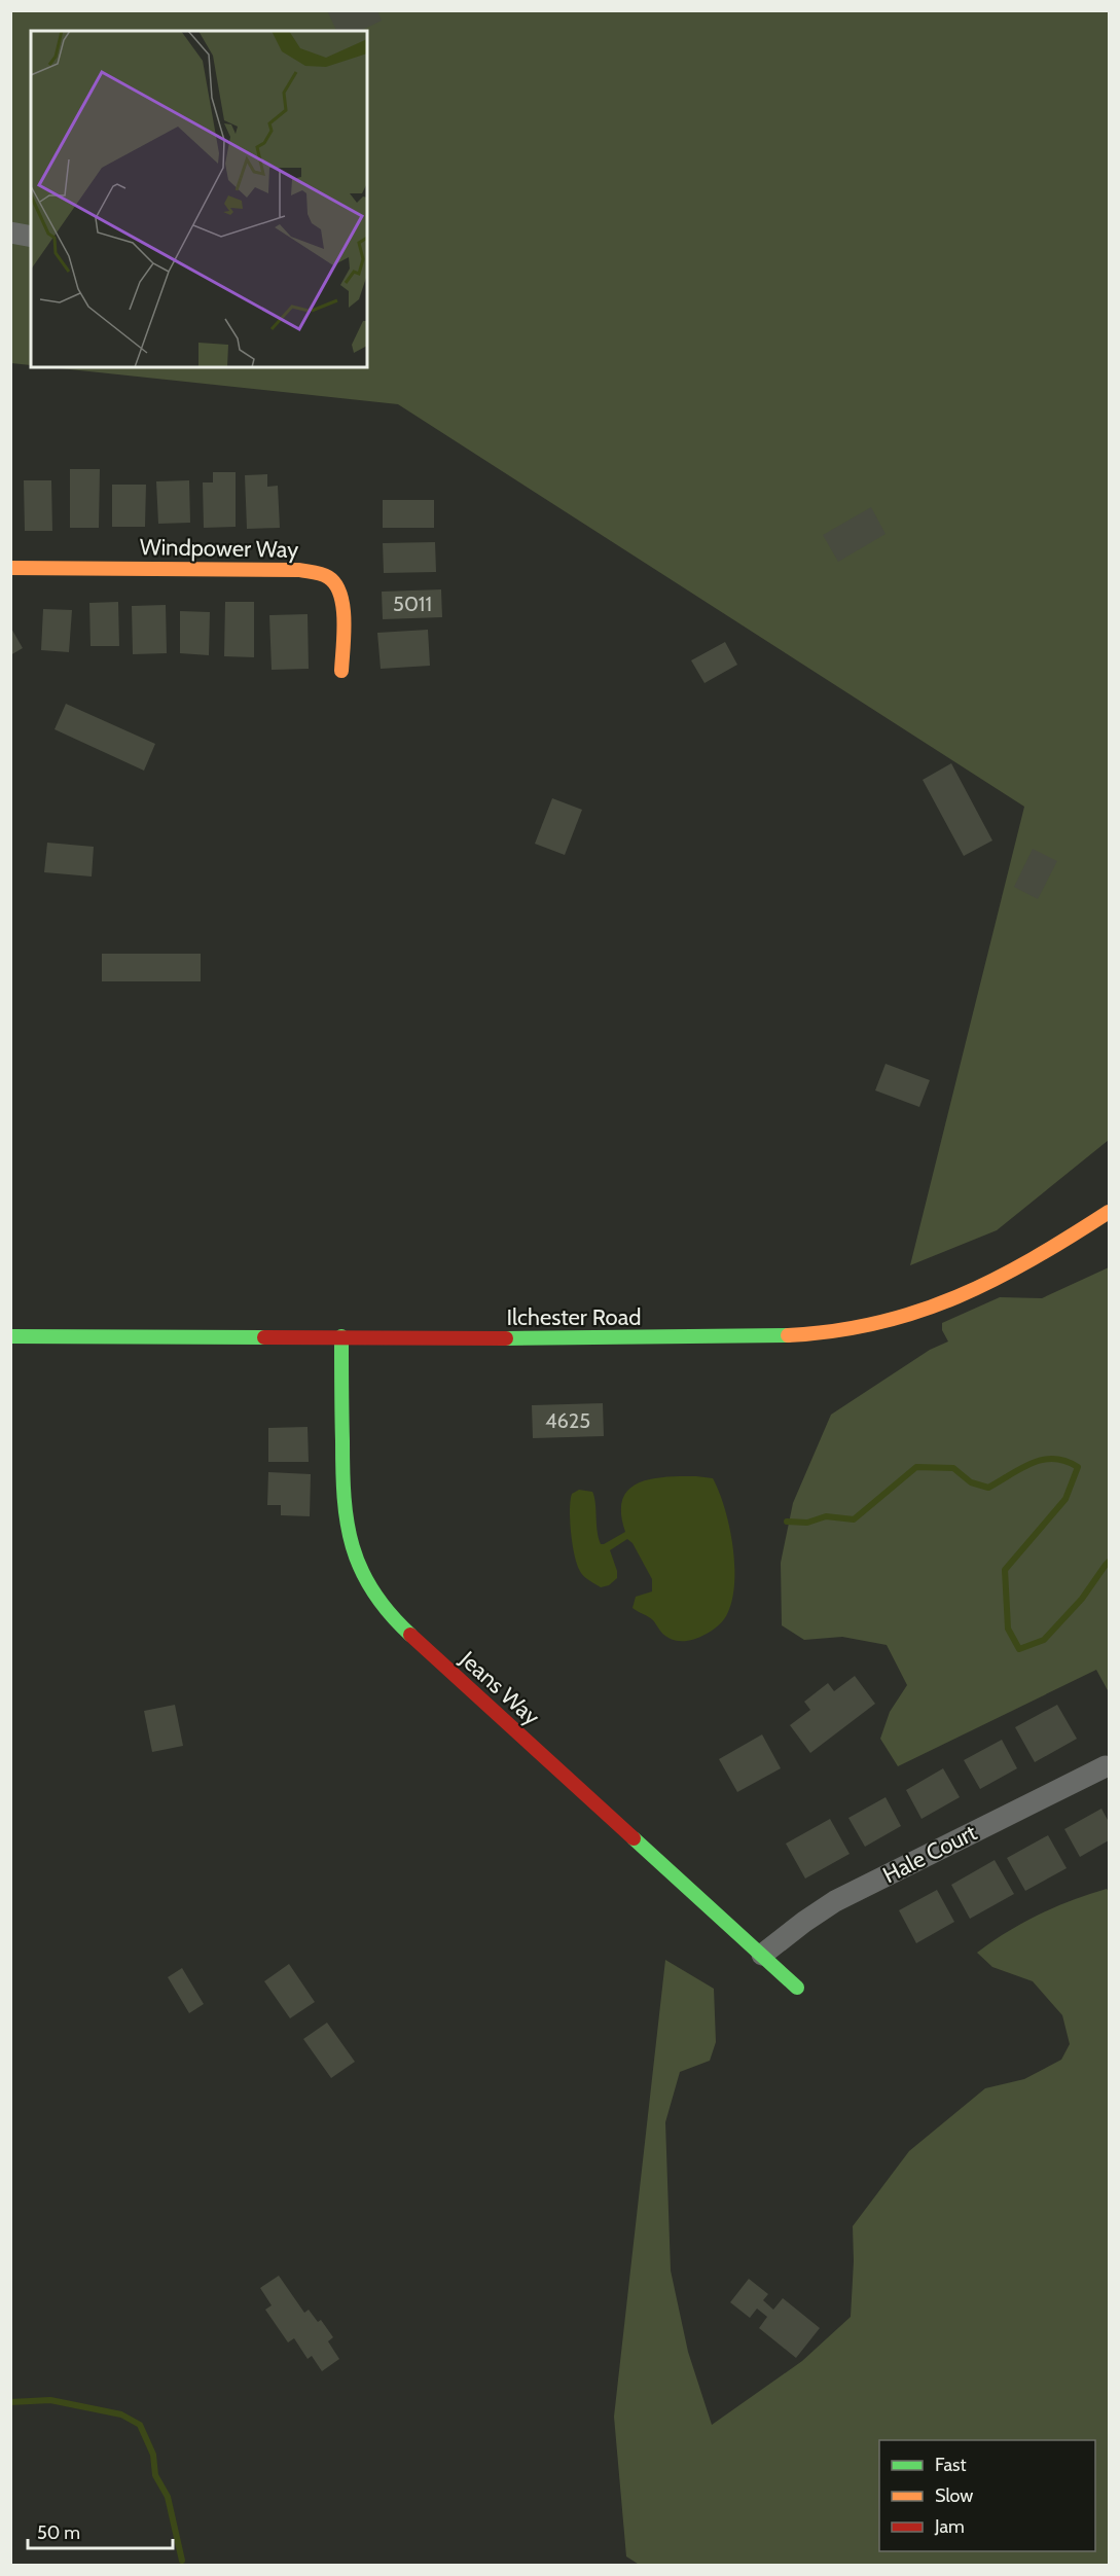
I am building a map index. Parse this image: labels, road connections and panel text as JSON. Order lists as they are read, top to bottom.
{
  "streets": {
    "street": [
      "Windpower Way",
      "Ilchester Road",
      "Jeans Way",
      "Hale Court"
    ]
  },
  "crossings": [
    ["Ilchester Road", "Jeans Way"],
    ["Jeans Way", "Hale Court"]
  ],
  "house_numbers": ["5011", "4625"],
  "legend": ["Fast", "Slow", "Jam"],
  "scale_bar": "50 m"
}
